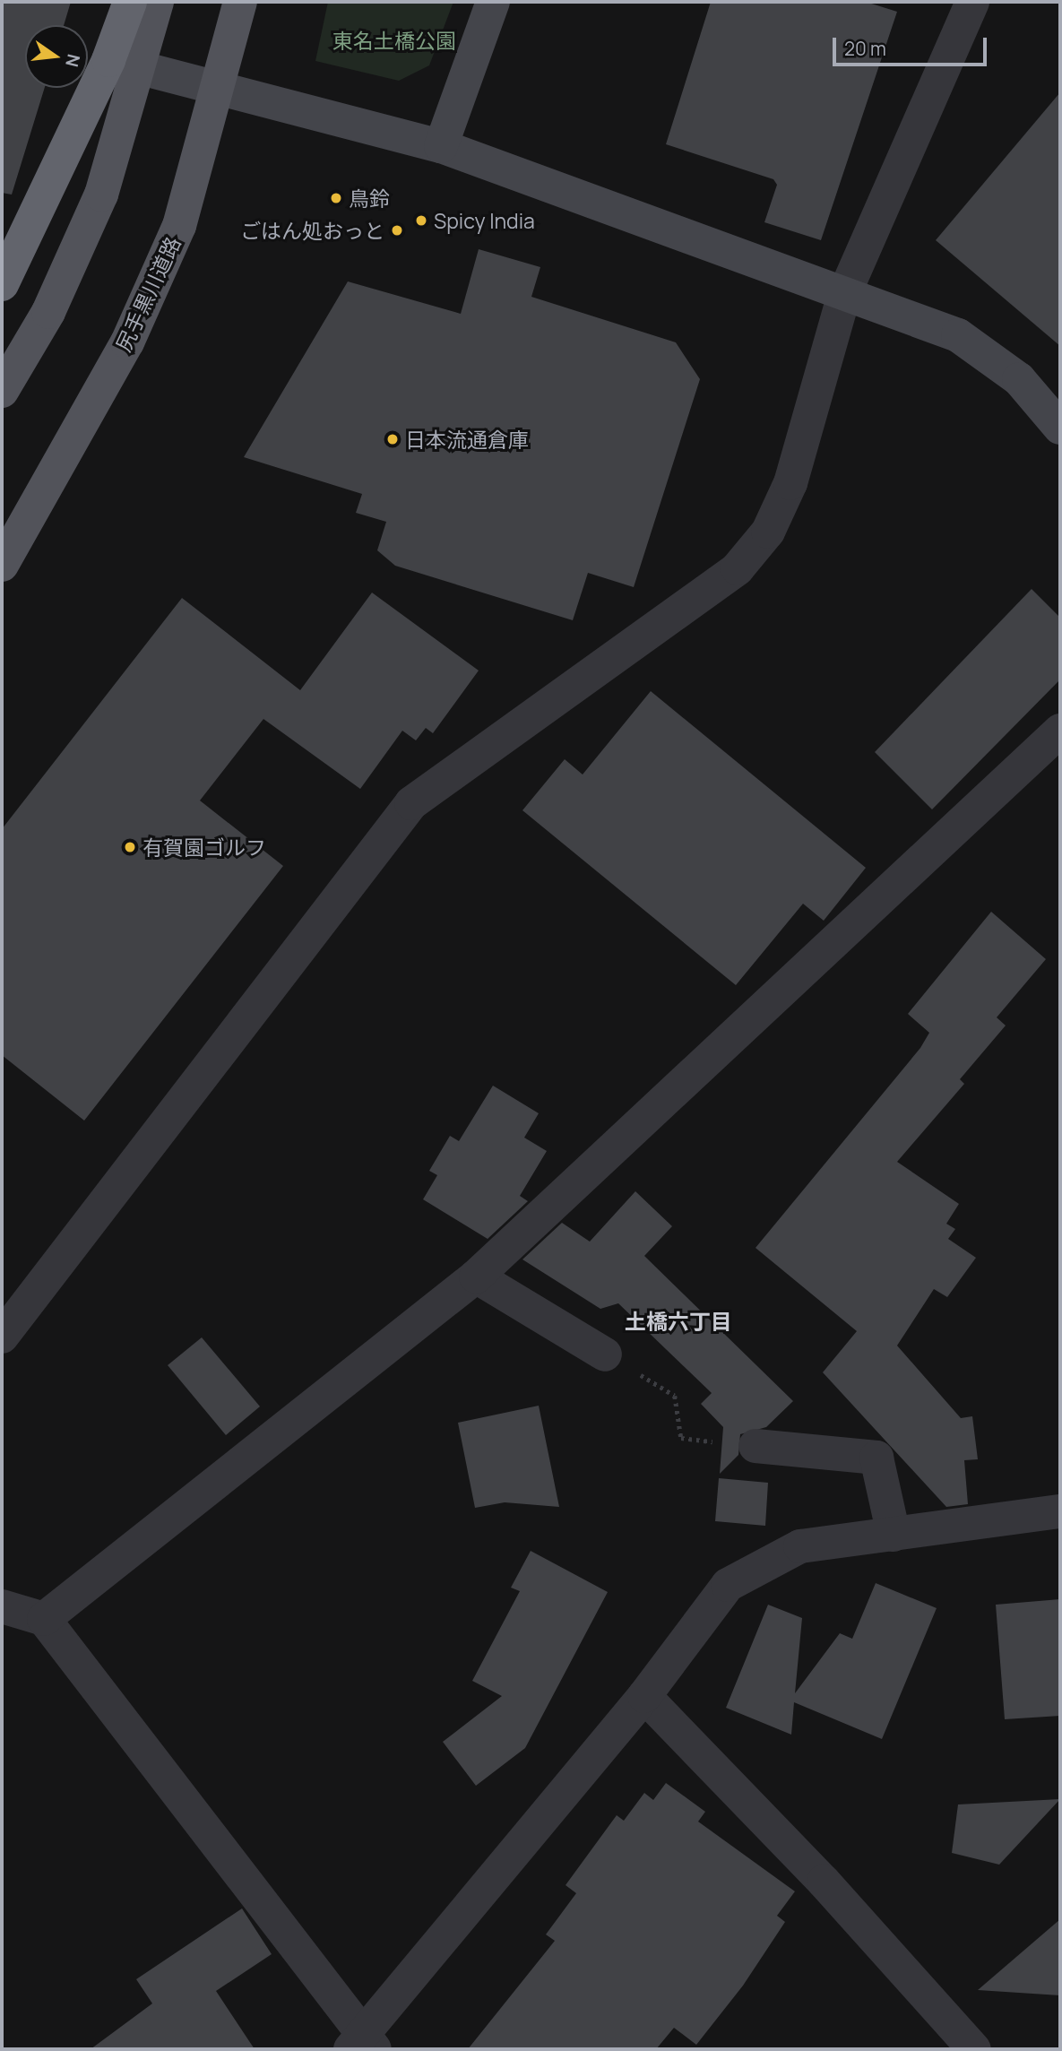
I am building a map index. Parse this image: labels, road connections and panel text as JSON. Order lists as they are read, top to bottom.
{
  "streets": {
    "main road": ["尻手黒川道路"]
  },
  "districts": ["土橋六丁目"],
  "parks": ["東名土橋公園"],
  "places": [
    "鳥鈴",
    "Spicy India",
    "ごはん処おっと",
    "日本流通倉庫",
    "有賀園ゴルフ"
  ],
  "scale_bar": "20 m",
  "north": "right"
}
